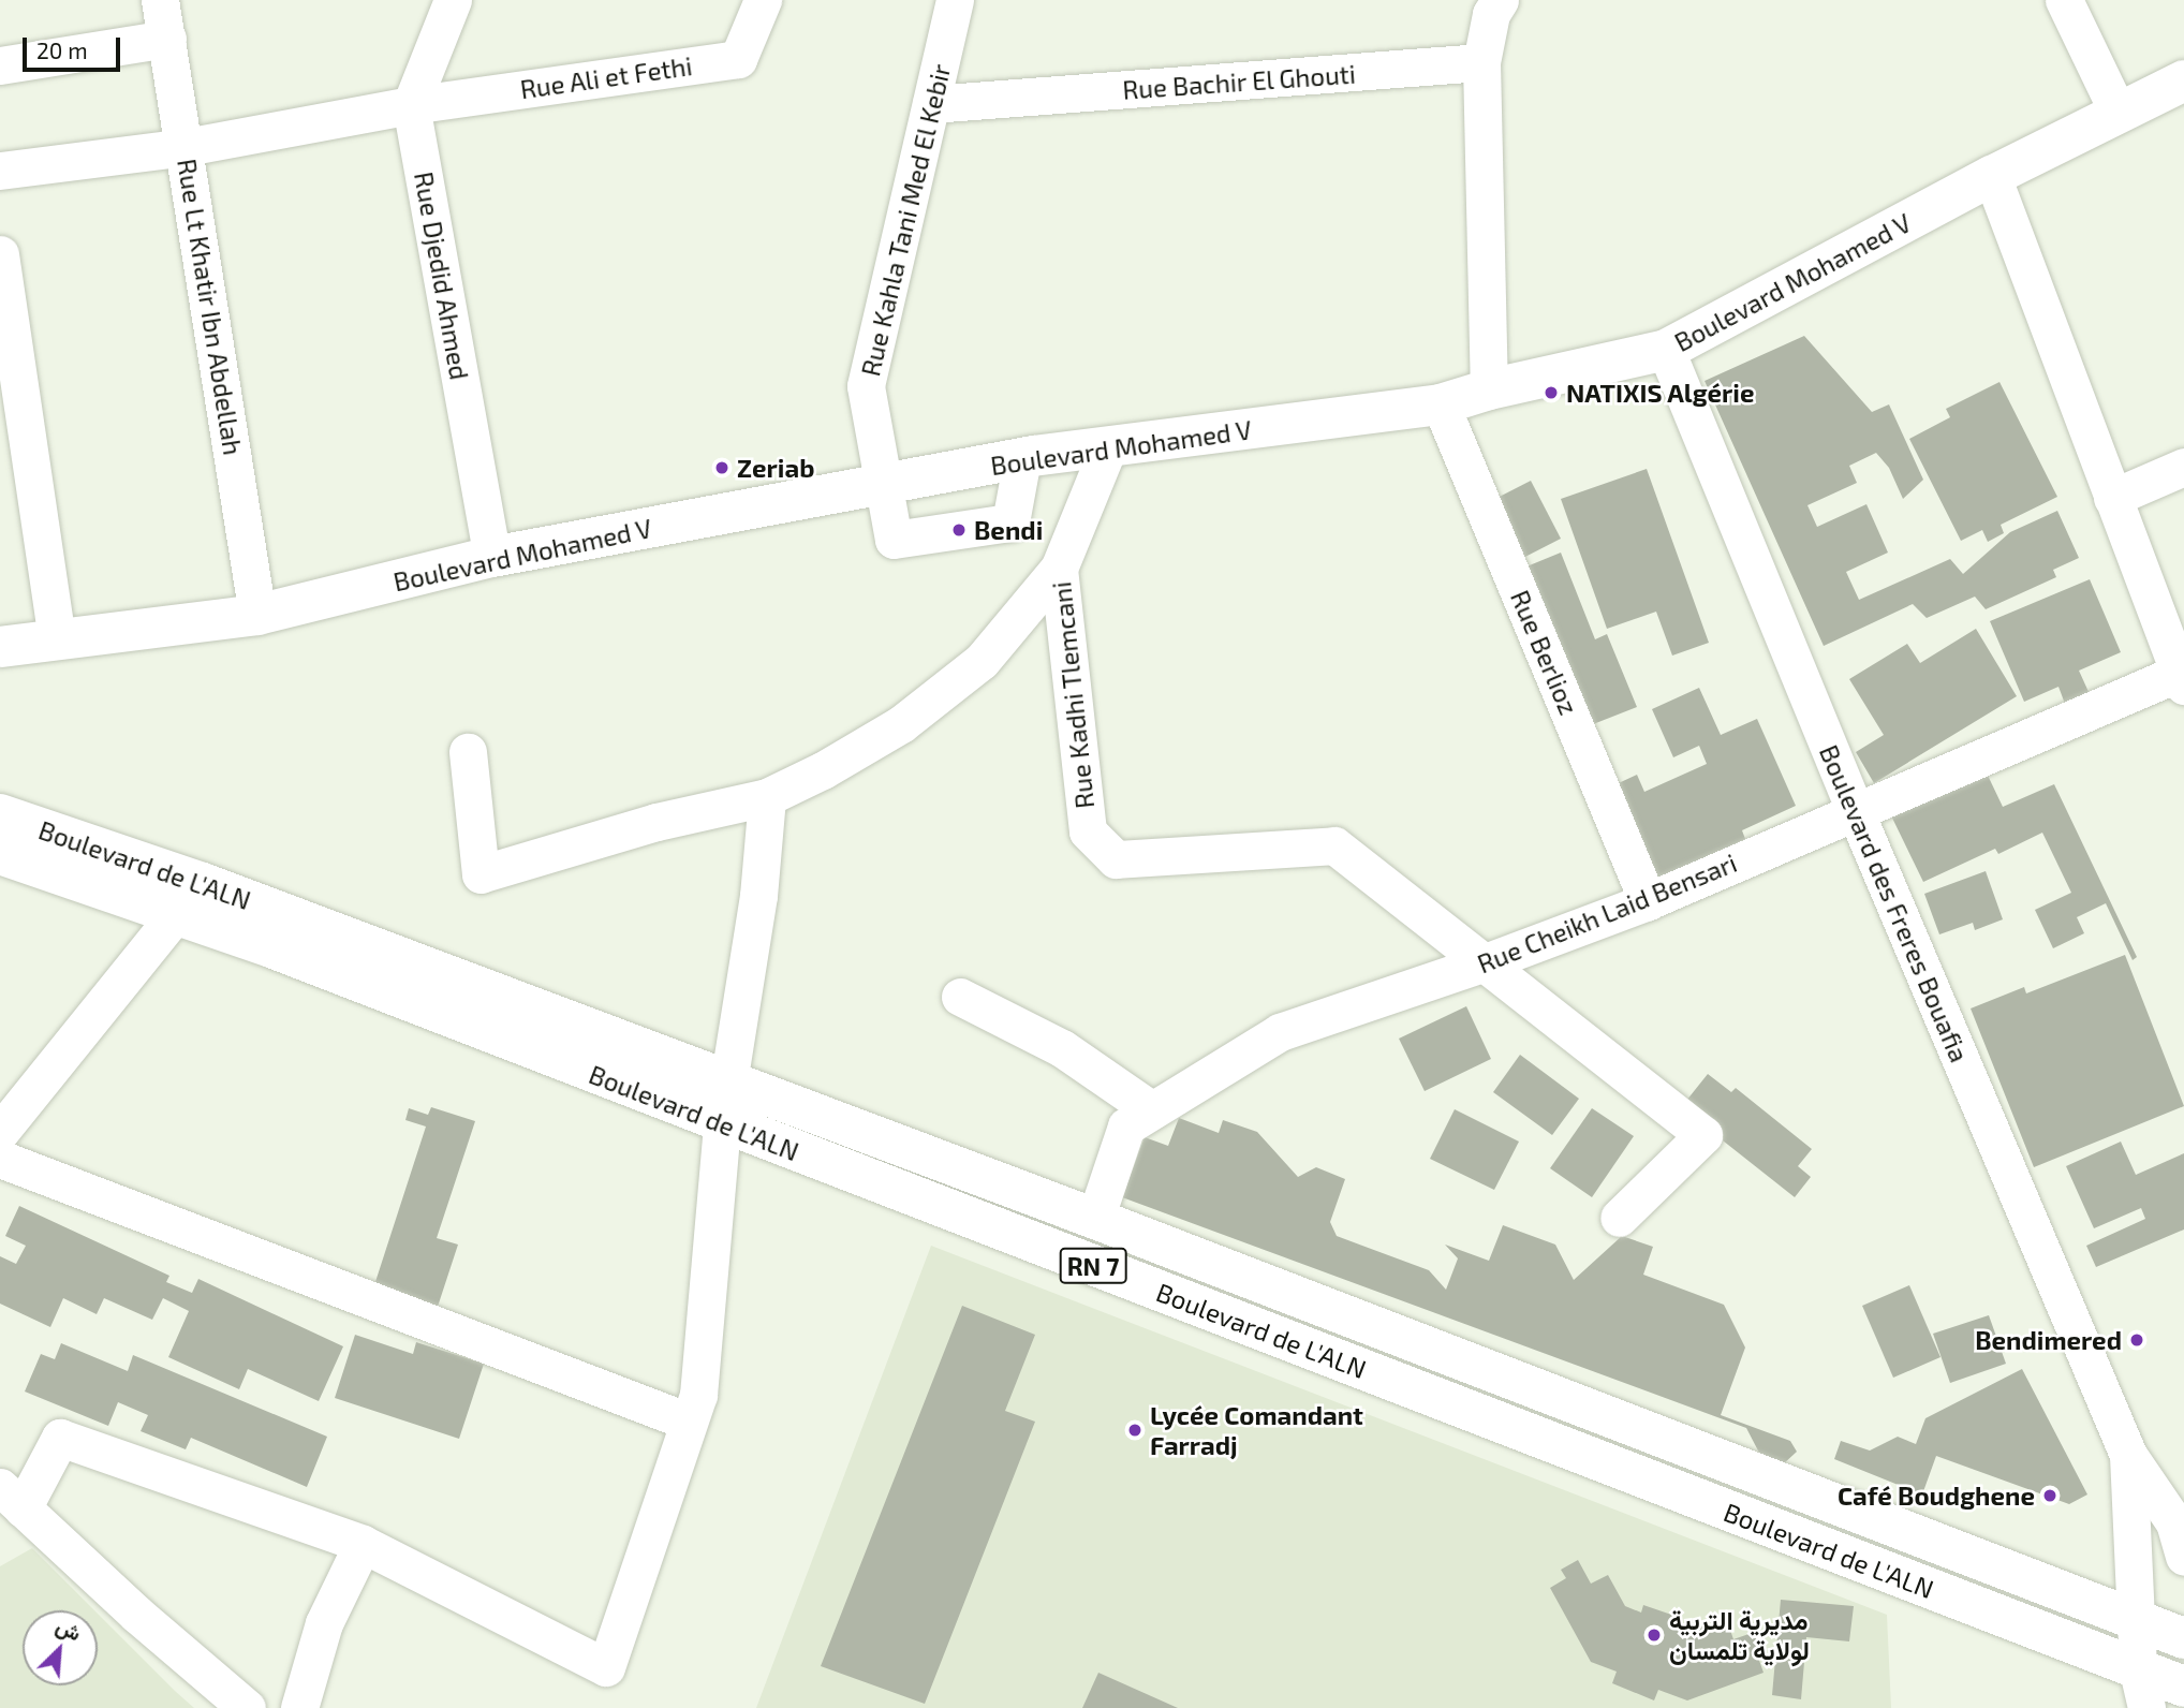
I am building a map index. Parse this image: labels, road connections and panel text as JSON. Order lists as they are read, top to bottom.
{
  "streets": {
    "main road": ["Boulevard Mohamed V", "Boulevard de L'ALN", "RN 7"],
    "street": [
      "Rue Ali et Fethi",
      "Rue Bachir El Ghouti",
      "Rue Kahla Tani Med El Kebir",
      "Rue Djedid Ahmed",
      "Rue Lt Khatir Ibn Abdellah",
      "Rue Berlioz",
      "Rue Kadhi Tlemcani",
      "Boulevard des Freres Bouafia",
      "Rue Cheikh Laid Bensari"
    ]
  },
  "crossings": [
    ["Rue Ali et Fethi", "Rue Djedid Ahmed"],
    ["Rue Bachir El Ghouti", "Rue Kahla Tani Med El Kebir"],
    ["Rue Kahla Tani Med El Kebir", "Boulevard Mohamed V"],
    ["Rue Djedid Ahmed", "Boulevard Mohamed V"],
    ["Boulevard Mohamed V", "Rue Lt Khatir Ibn Abdellah"],
    ["Boulevard Mohamed V", "Rue Berlioz"],
    ["Boulevard Mohamed V", "Boulevard des Freres Bouafia"],
    ["Rue Berlioz", "Rue Cheikh Laid Bensari"],
    ["Rue Kadhi Tlemcani", "Rue Cheikh Laid Bensari"],
    ["Boulevard de L'ALN", "Rue Cheikh Laid Bensari"],
    ["Boulevard des Freres Bouafia", "Rue Cheikh Laid Bensari"]
  ],
  "places": [
    "NATIXIS Algérie",
    "Zeriab",
    "Bendi",
    "Bendimered",
    "Lycée Comandant Farradj",
    "Café Boudghene",
    "مديرية التربية لولاية تلمسان"
  ],
  "scale_bar": "20 m",
  "north": "top right"
}
